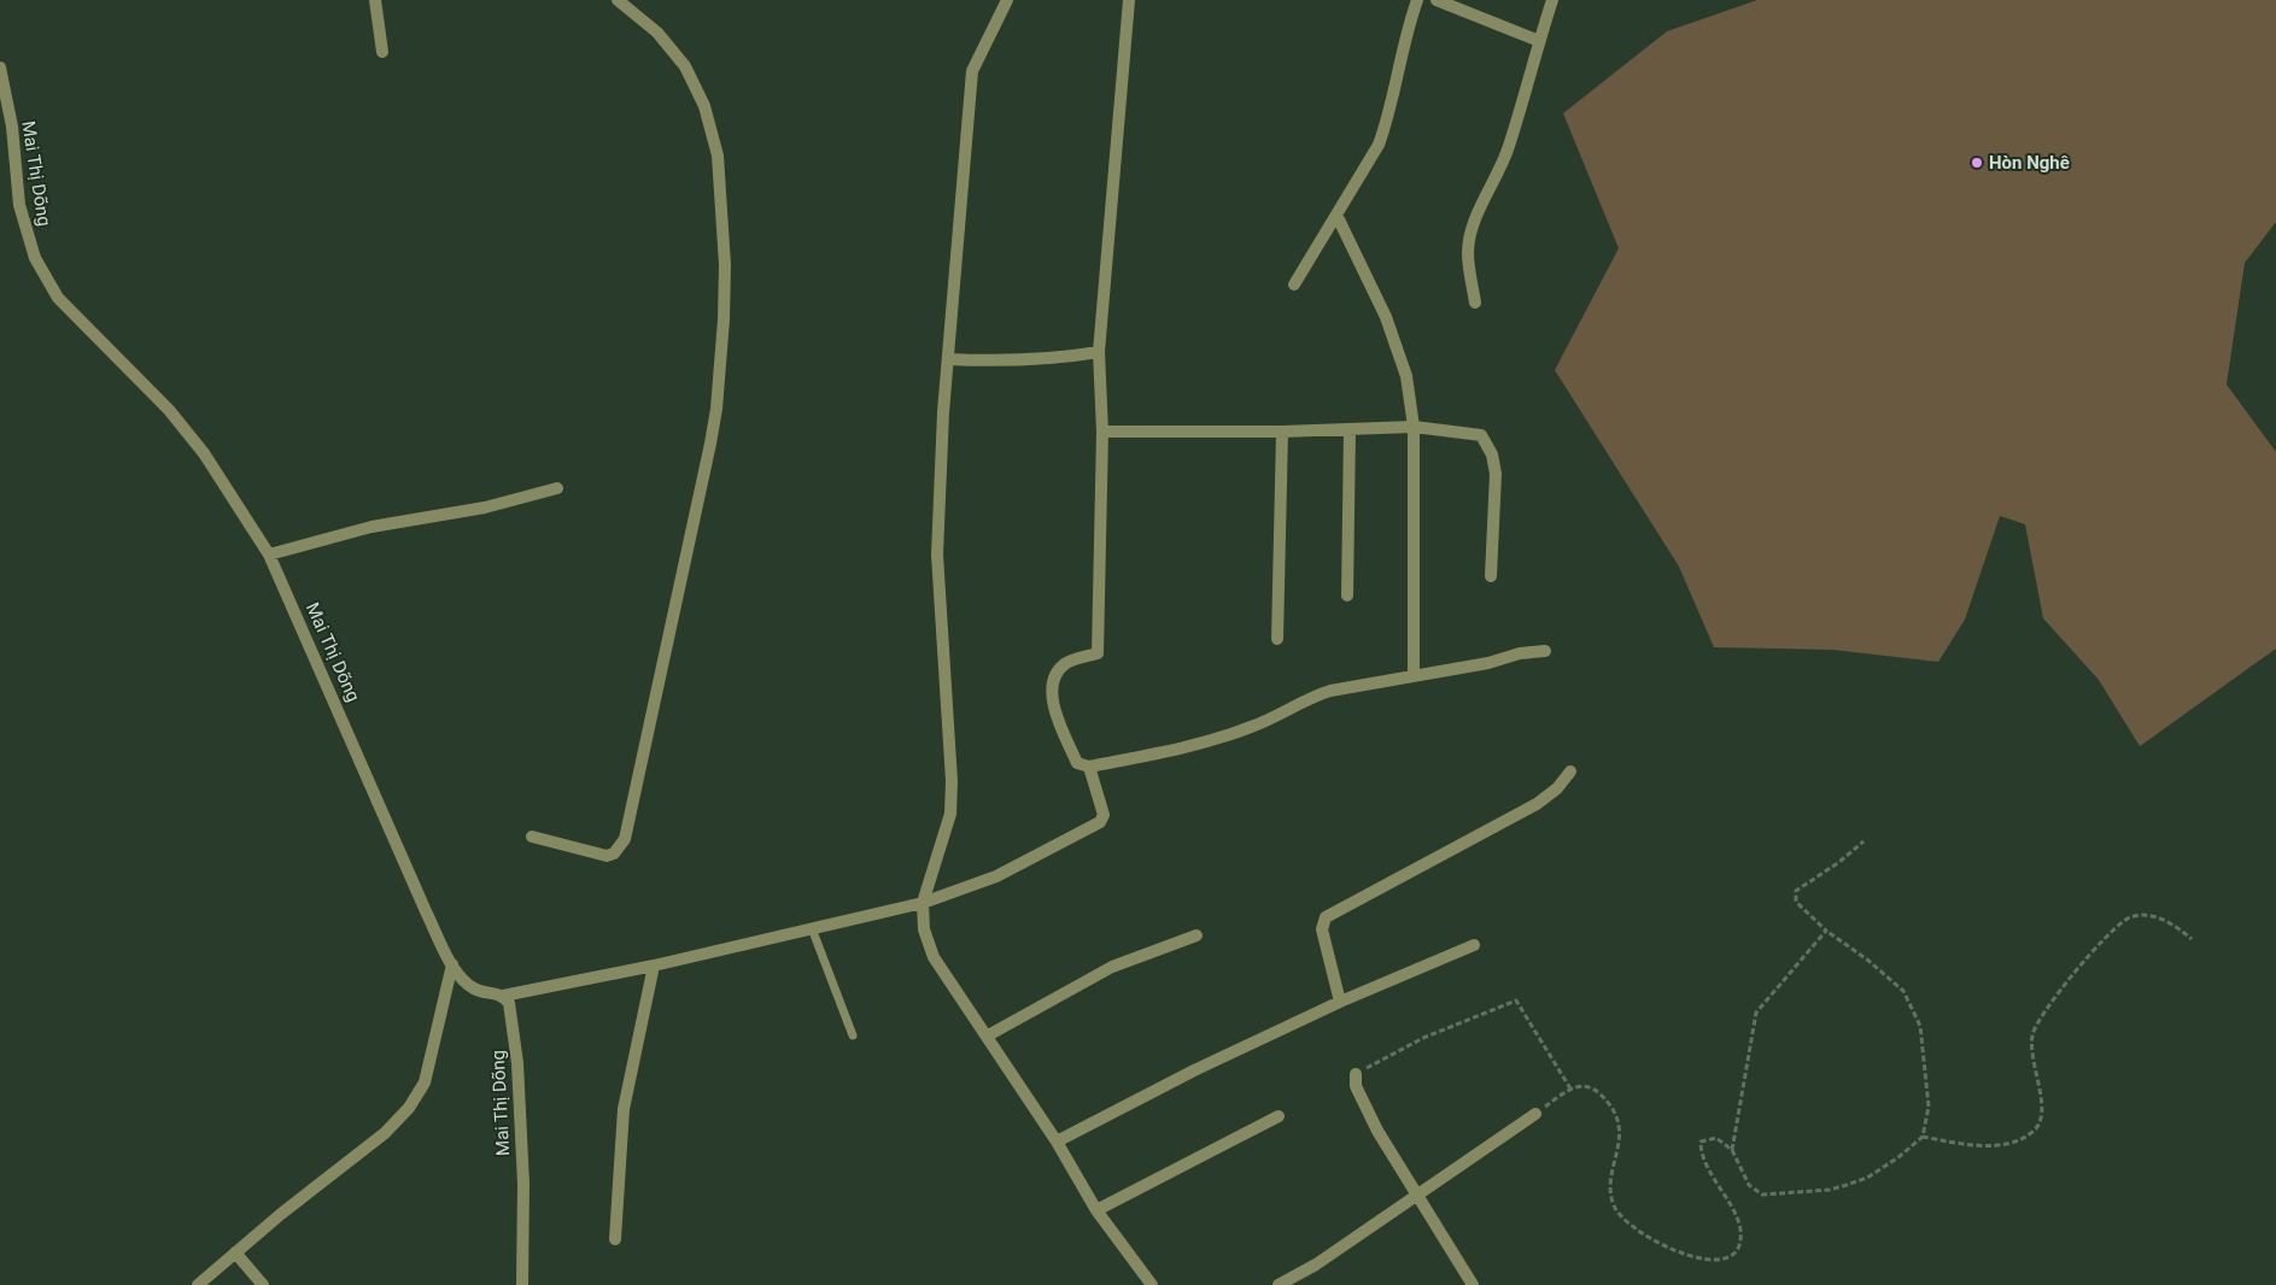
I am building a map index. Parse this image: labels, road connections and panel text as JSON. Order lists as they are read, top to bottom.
{
  "streets": {
    "street": ["Mai Thị Dõng"]
  },
  "places": ["Hòn Nghê"]
}
